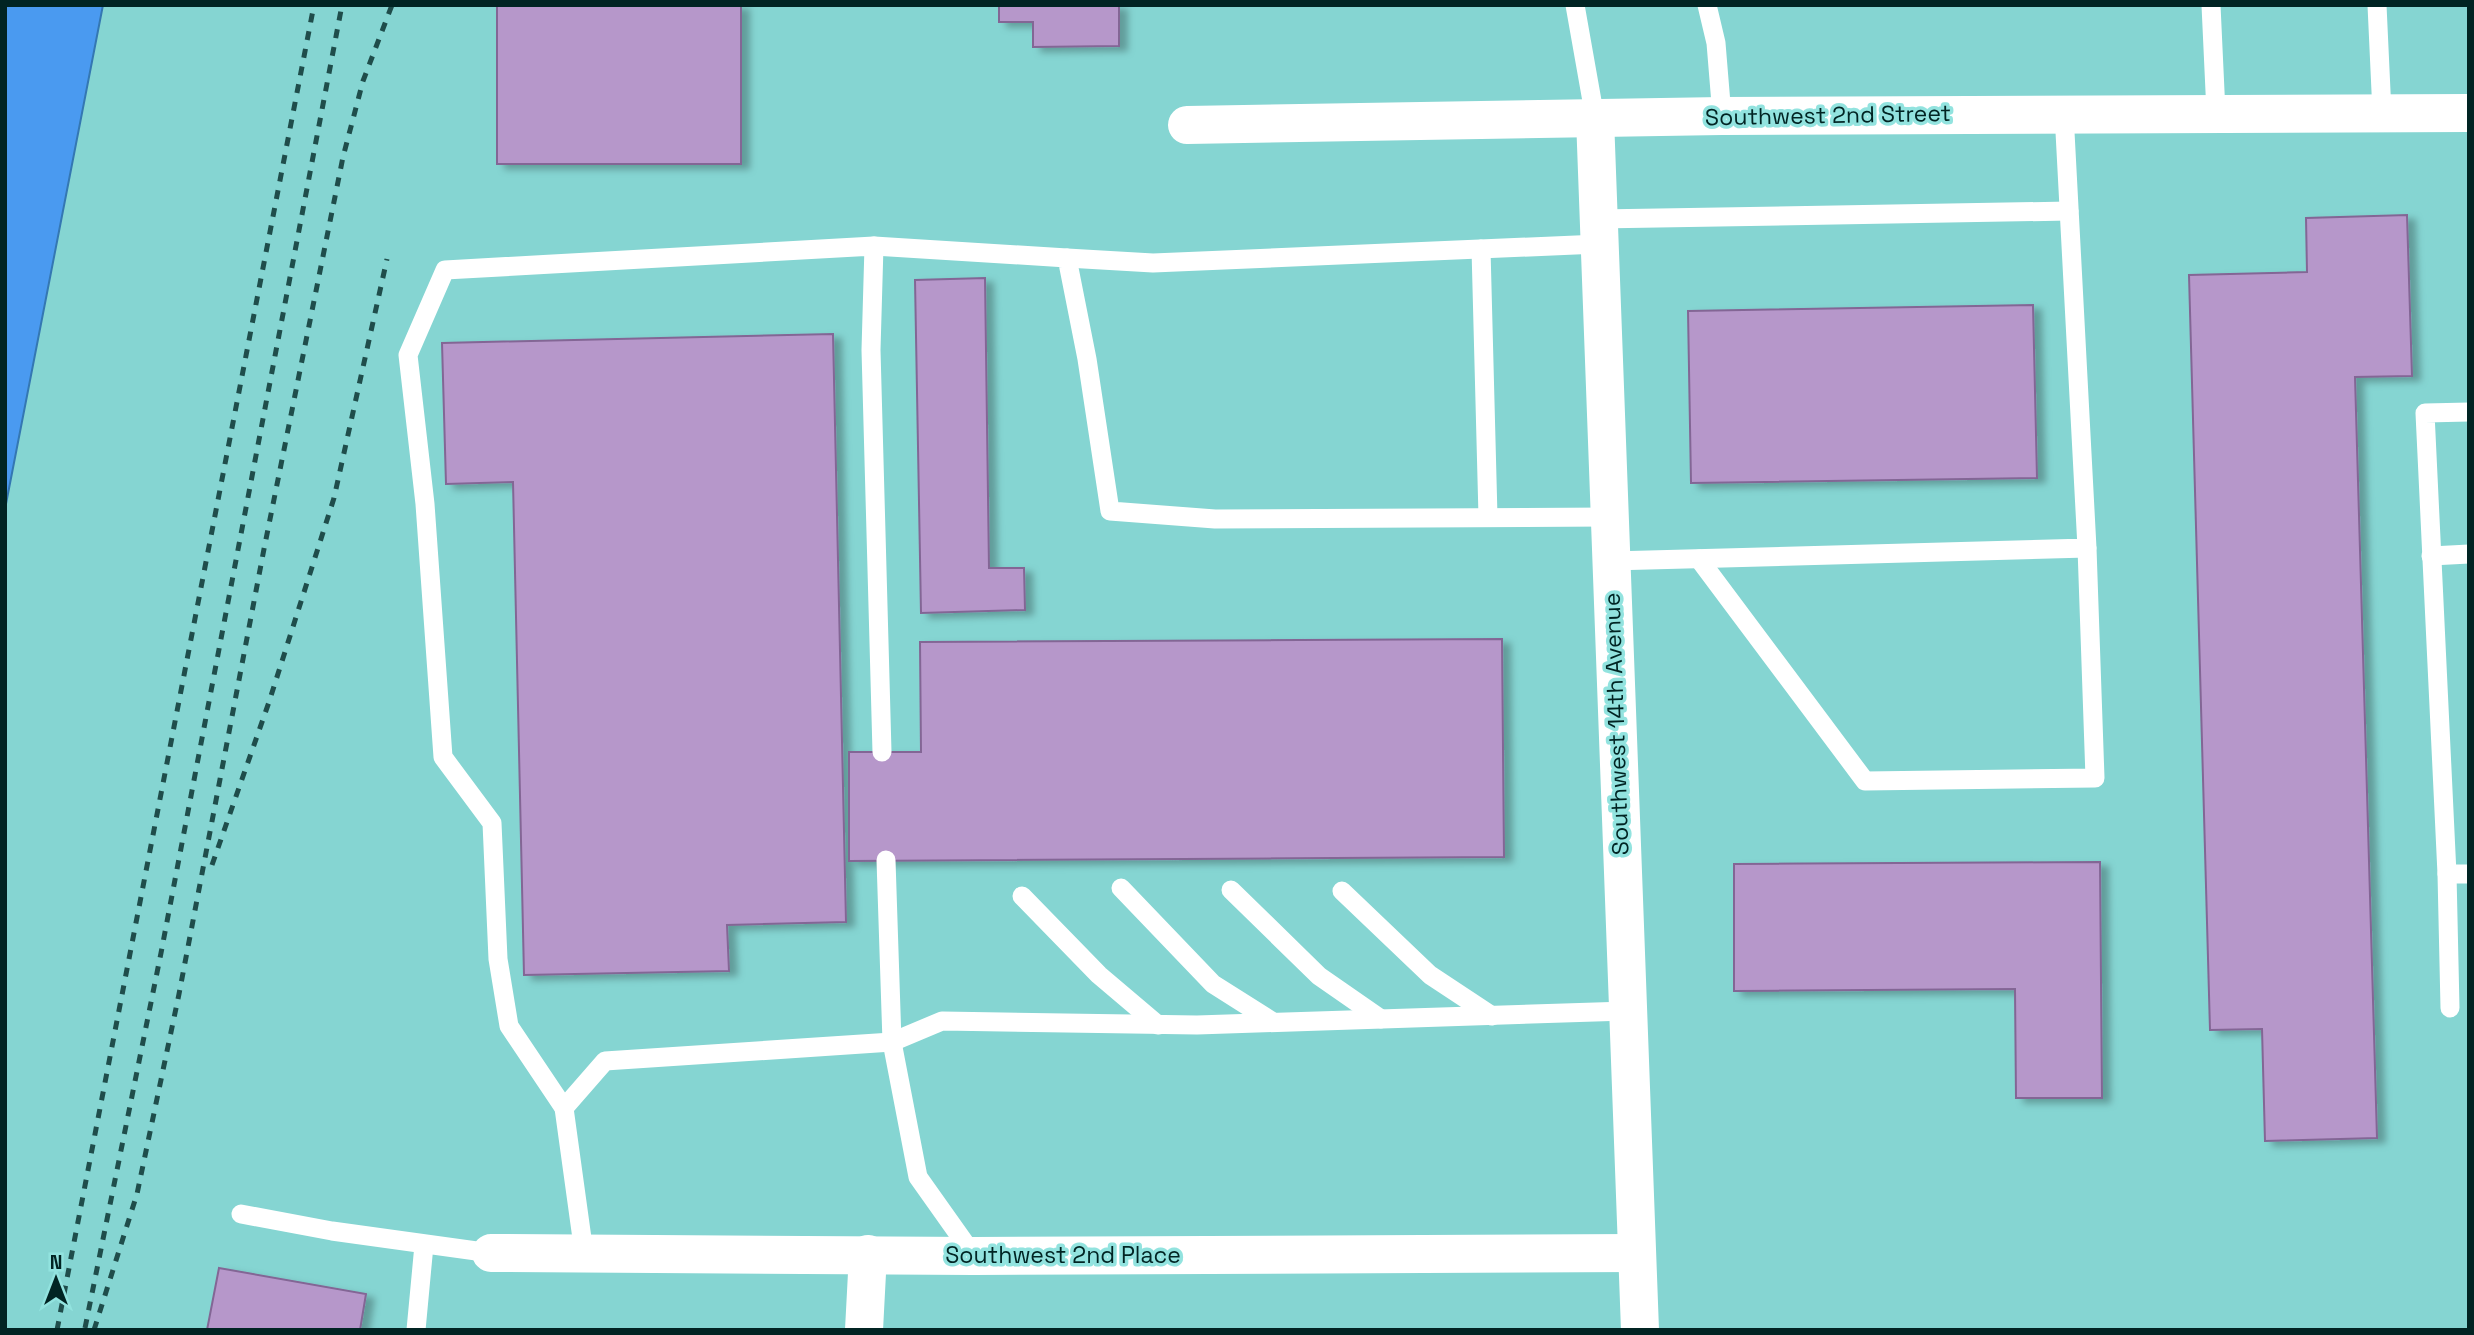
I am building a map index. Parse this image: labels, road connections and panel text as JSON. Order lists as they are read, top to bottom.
{
  "streets": {
    "street": ["Southwest 2nd Street", "Southwest 14th Avenue", "Southwest 2nd Place"]
  },
  "crossings": [
    ["Southwest 2nd Street", "Southwest 14th Avenue"],
    ["Southwest 14th Avenue", "Southwest 2nd Place"]
  ],
  "north": "top"
}
